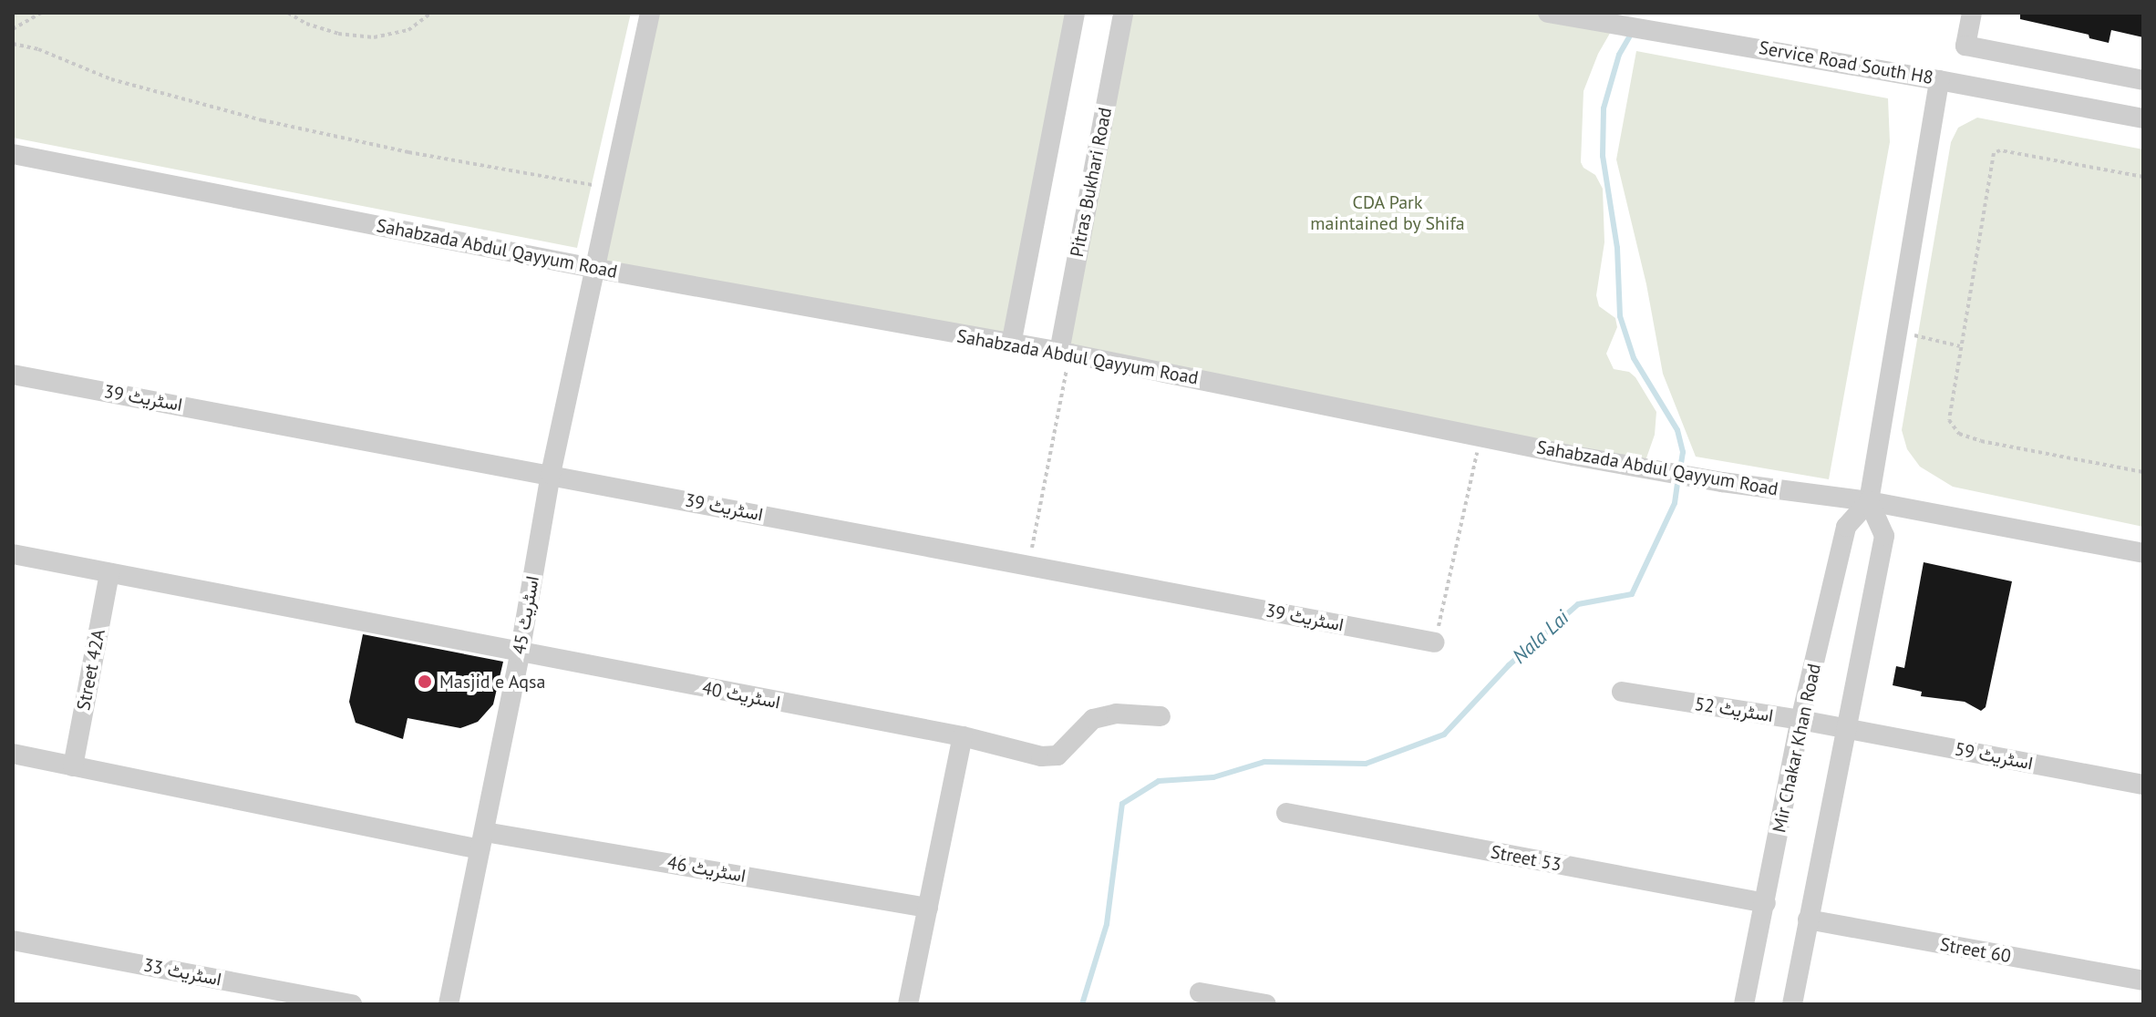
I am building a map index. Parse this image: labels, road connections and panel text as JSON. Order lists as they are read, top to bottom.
{
  "streets": {
    "street": [
      "Service Road South H8",
      "Pitras Bukhari Road",
      "Sahabzada Abdul Qayyum Road",
      "اسٹریٹ 39",
      "اسٹریٹ 45",
      "Street 42A",
      "اسٹریٹ 40",
      "اسٹریٹ 52",
      "Mir Chakar Khan Road",
      "اسٹریٹ 59",
      "Street 53",
      "اسٹریٹ 46",
      "Street 60",
      "اسٹریٹ 33"
    ]
  },
  "crossings": [
    ["Pitras Bukhari Road", "Sahabzada Abdul Qayyum Road"],
    ["Sahabzada Abdul Qayyum Road", "اسٹریٹ 45"],
    ["Sahabzada Abdul Qayyum Road", "Mir Chakar Khan Road"],
    ["اسٹریٹ 39", "اسٹریٹ 45"],
    ["اسٹریٹ 45", "اسٹریٹ 40"],
    ["اسٹریٹ 45", "اسٹریٹ 46"],
    ["Street 42A", "اسٹریٹ 40"],
    ["Street 42A", "اسٹریٹ 46"],
    ["اسٹریٹ 52", "Mir Chakar Khan Road"],
    ["اسٹریٹ 52", "اسٹریٹ 59"],
    ["Mir Chakar Khan Road", "Street 53"]
  ],
  "water": ["Nala Lai"],
  "parks": ["CDA Park maintained by Shifa"],
  "places": ["Masjid e Aqsa"]
}
